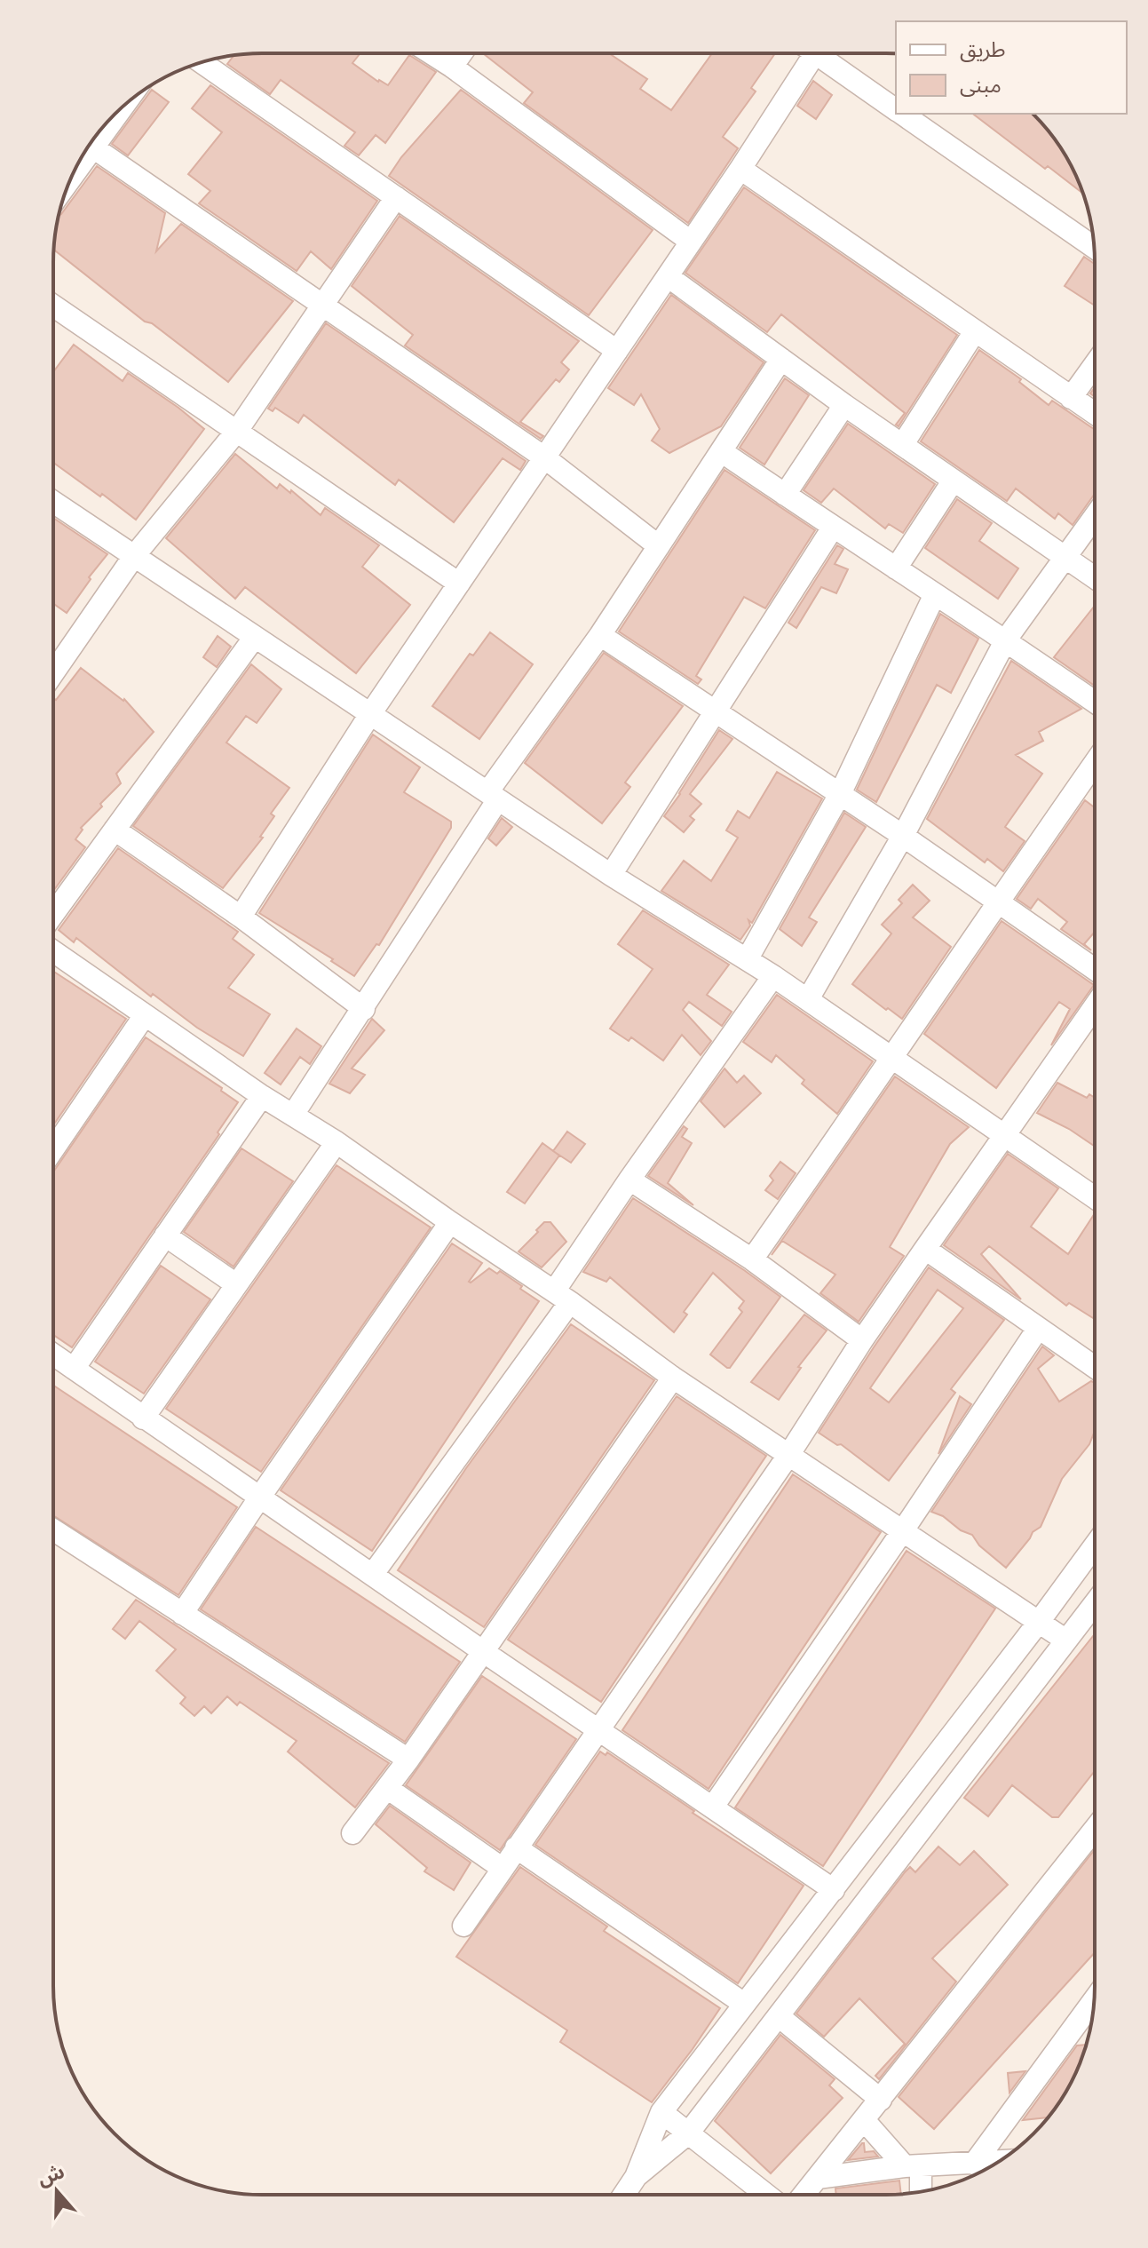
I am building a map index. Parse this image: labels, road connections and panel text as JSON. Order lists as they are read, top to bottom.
{
  "legend": ["طريق", "مبنى"],
  "north": "top"
}
